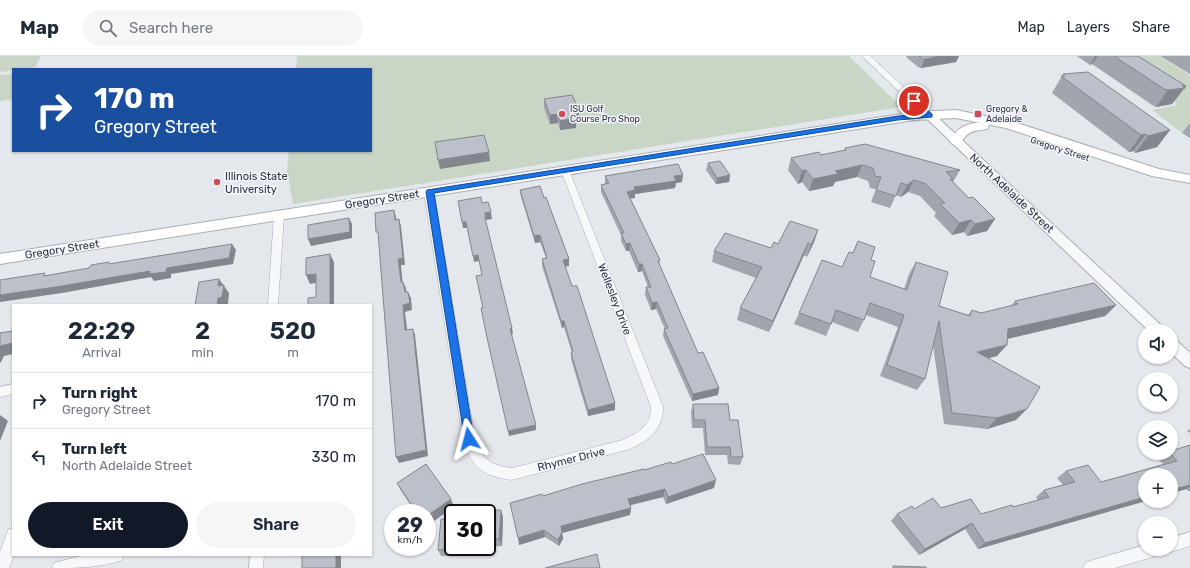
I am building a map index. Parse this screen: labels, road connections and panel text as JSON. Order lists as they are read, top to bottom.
{
  "streets": {
    "main road": ["Gregory Street"],
    "street": ["North Adelaide Street", "Wellesley Drive", "Rhymer Drive"]
  },
  "crossings": [
    ["Gregory Street", "North Adelaide Street"],
    ["Gregory Street", "Wellesley Drive"],
    ["Gregory Street", "Rhymer Drive"],
    ["Wellesley Drive", "Rhymer Drive"]
  ],
  "places": {
    "other": ["ISU Golf Course Pro Shop", "Illinois State University"],
    "transit": ["Gregory & Adelaide"]
  },
  "page": {
    "header": "Map",
    "search": "Search here",
    "nav": ["Map", "Layers", "Share"],
    "turn": ["170 m", "Gregory Street"],
    "eta": [
      "22:29",
      "Arrival",
      "2",
      "min",
      "520",
      "m"
    ],
    "map_buttons": ["+", "−"],
    "list": [
      {
        "name": "Turn right",
        "note": "Gregory Street",
        "value": "170 m"
      },
      {
        "name": "Turn left",
        "note": "North Adelaide Street",
        "value": "330 m"
      }
    ],
    "buttons": ["Exit", "Share"],
    "speed": "29 km/h",
    "limit": "30"
  }
}
